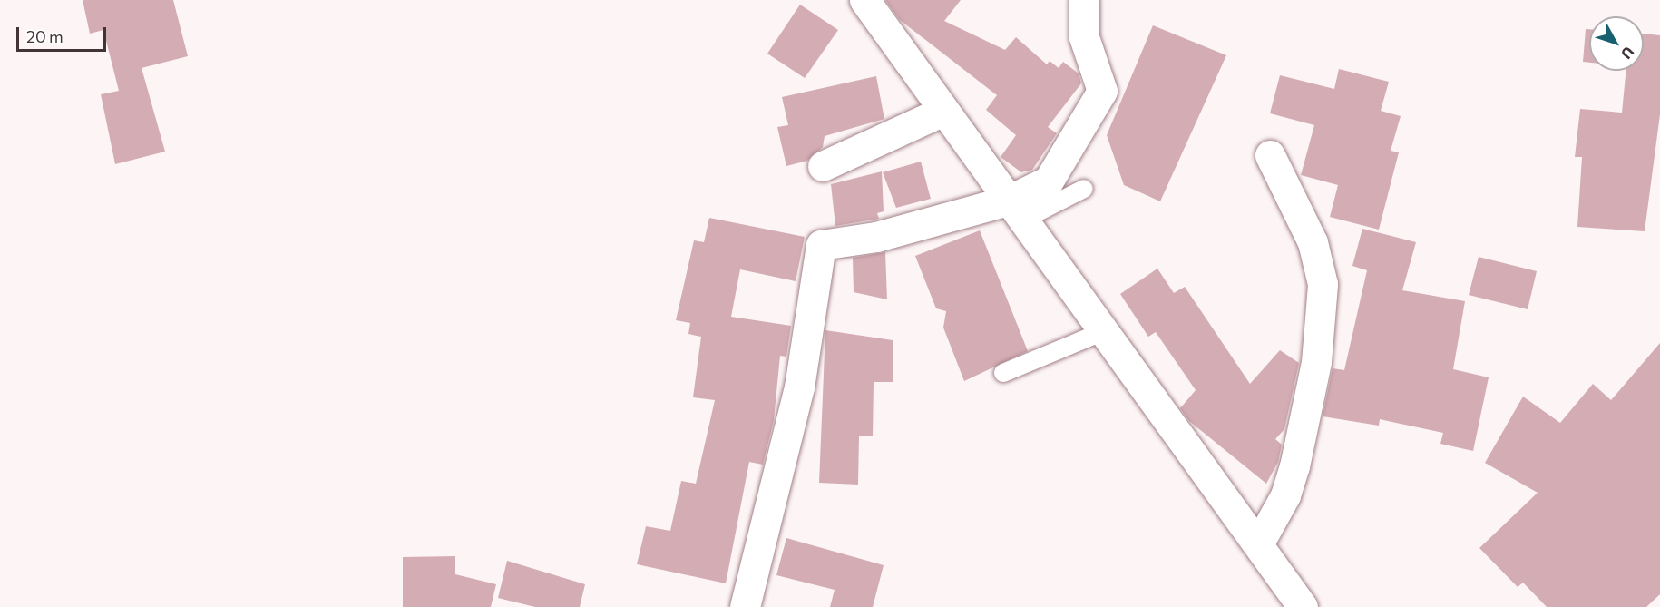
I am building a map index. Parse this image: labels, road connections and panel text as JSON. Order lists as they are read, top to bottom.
{
  "scale_bar": "20 m",
  "north": "bottom right"
}
